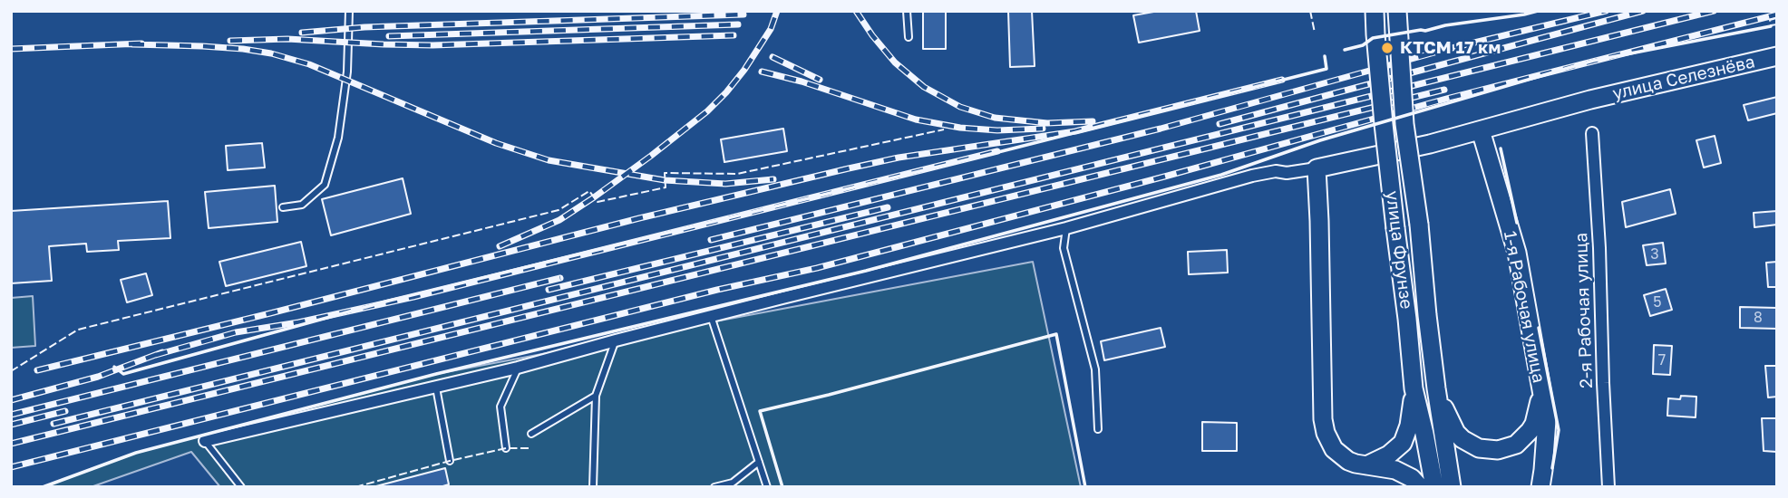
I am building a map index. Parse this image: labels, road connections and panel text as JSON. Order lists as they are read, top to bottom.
{
  "streets": {
    "main road": ["улица Селезнёва", "улица Фрунзе", "1-я Рабочая улица"],
    "street": ["2-я Рабочая улица"]
  },
  "crossings": [
    ["улица Селезнёва", "1-я Рабочая улица"]
  ],
  "places": ["КТСМ 17 км"],
  "house_numbers": [
    "3",
    "5",
    "8",
    "7"
  ]
}
